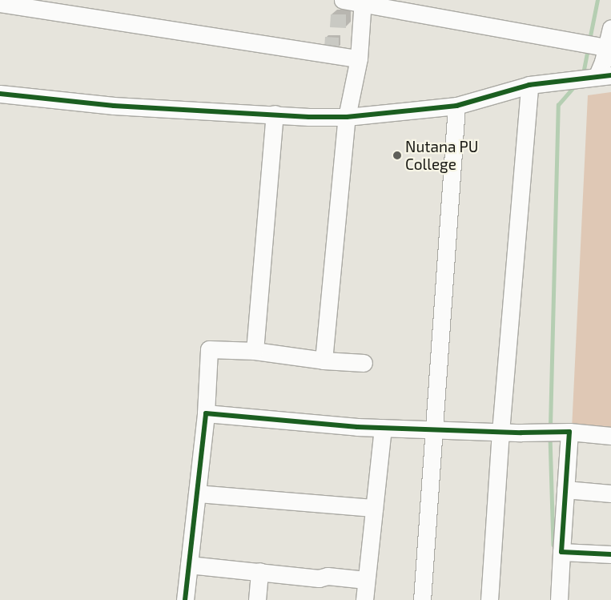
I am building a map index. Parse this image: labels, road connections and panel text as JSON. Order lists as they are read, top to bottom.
{
  "places": ["Nutana PU College"]
}
